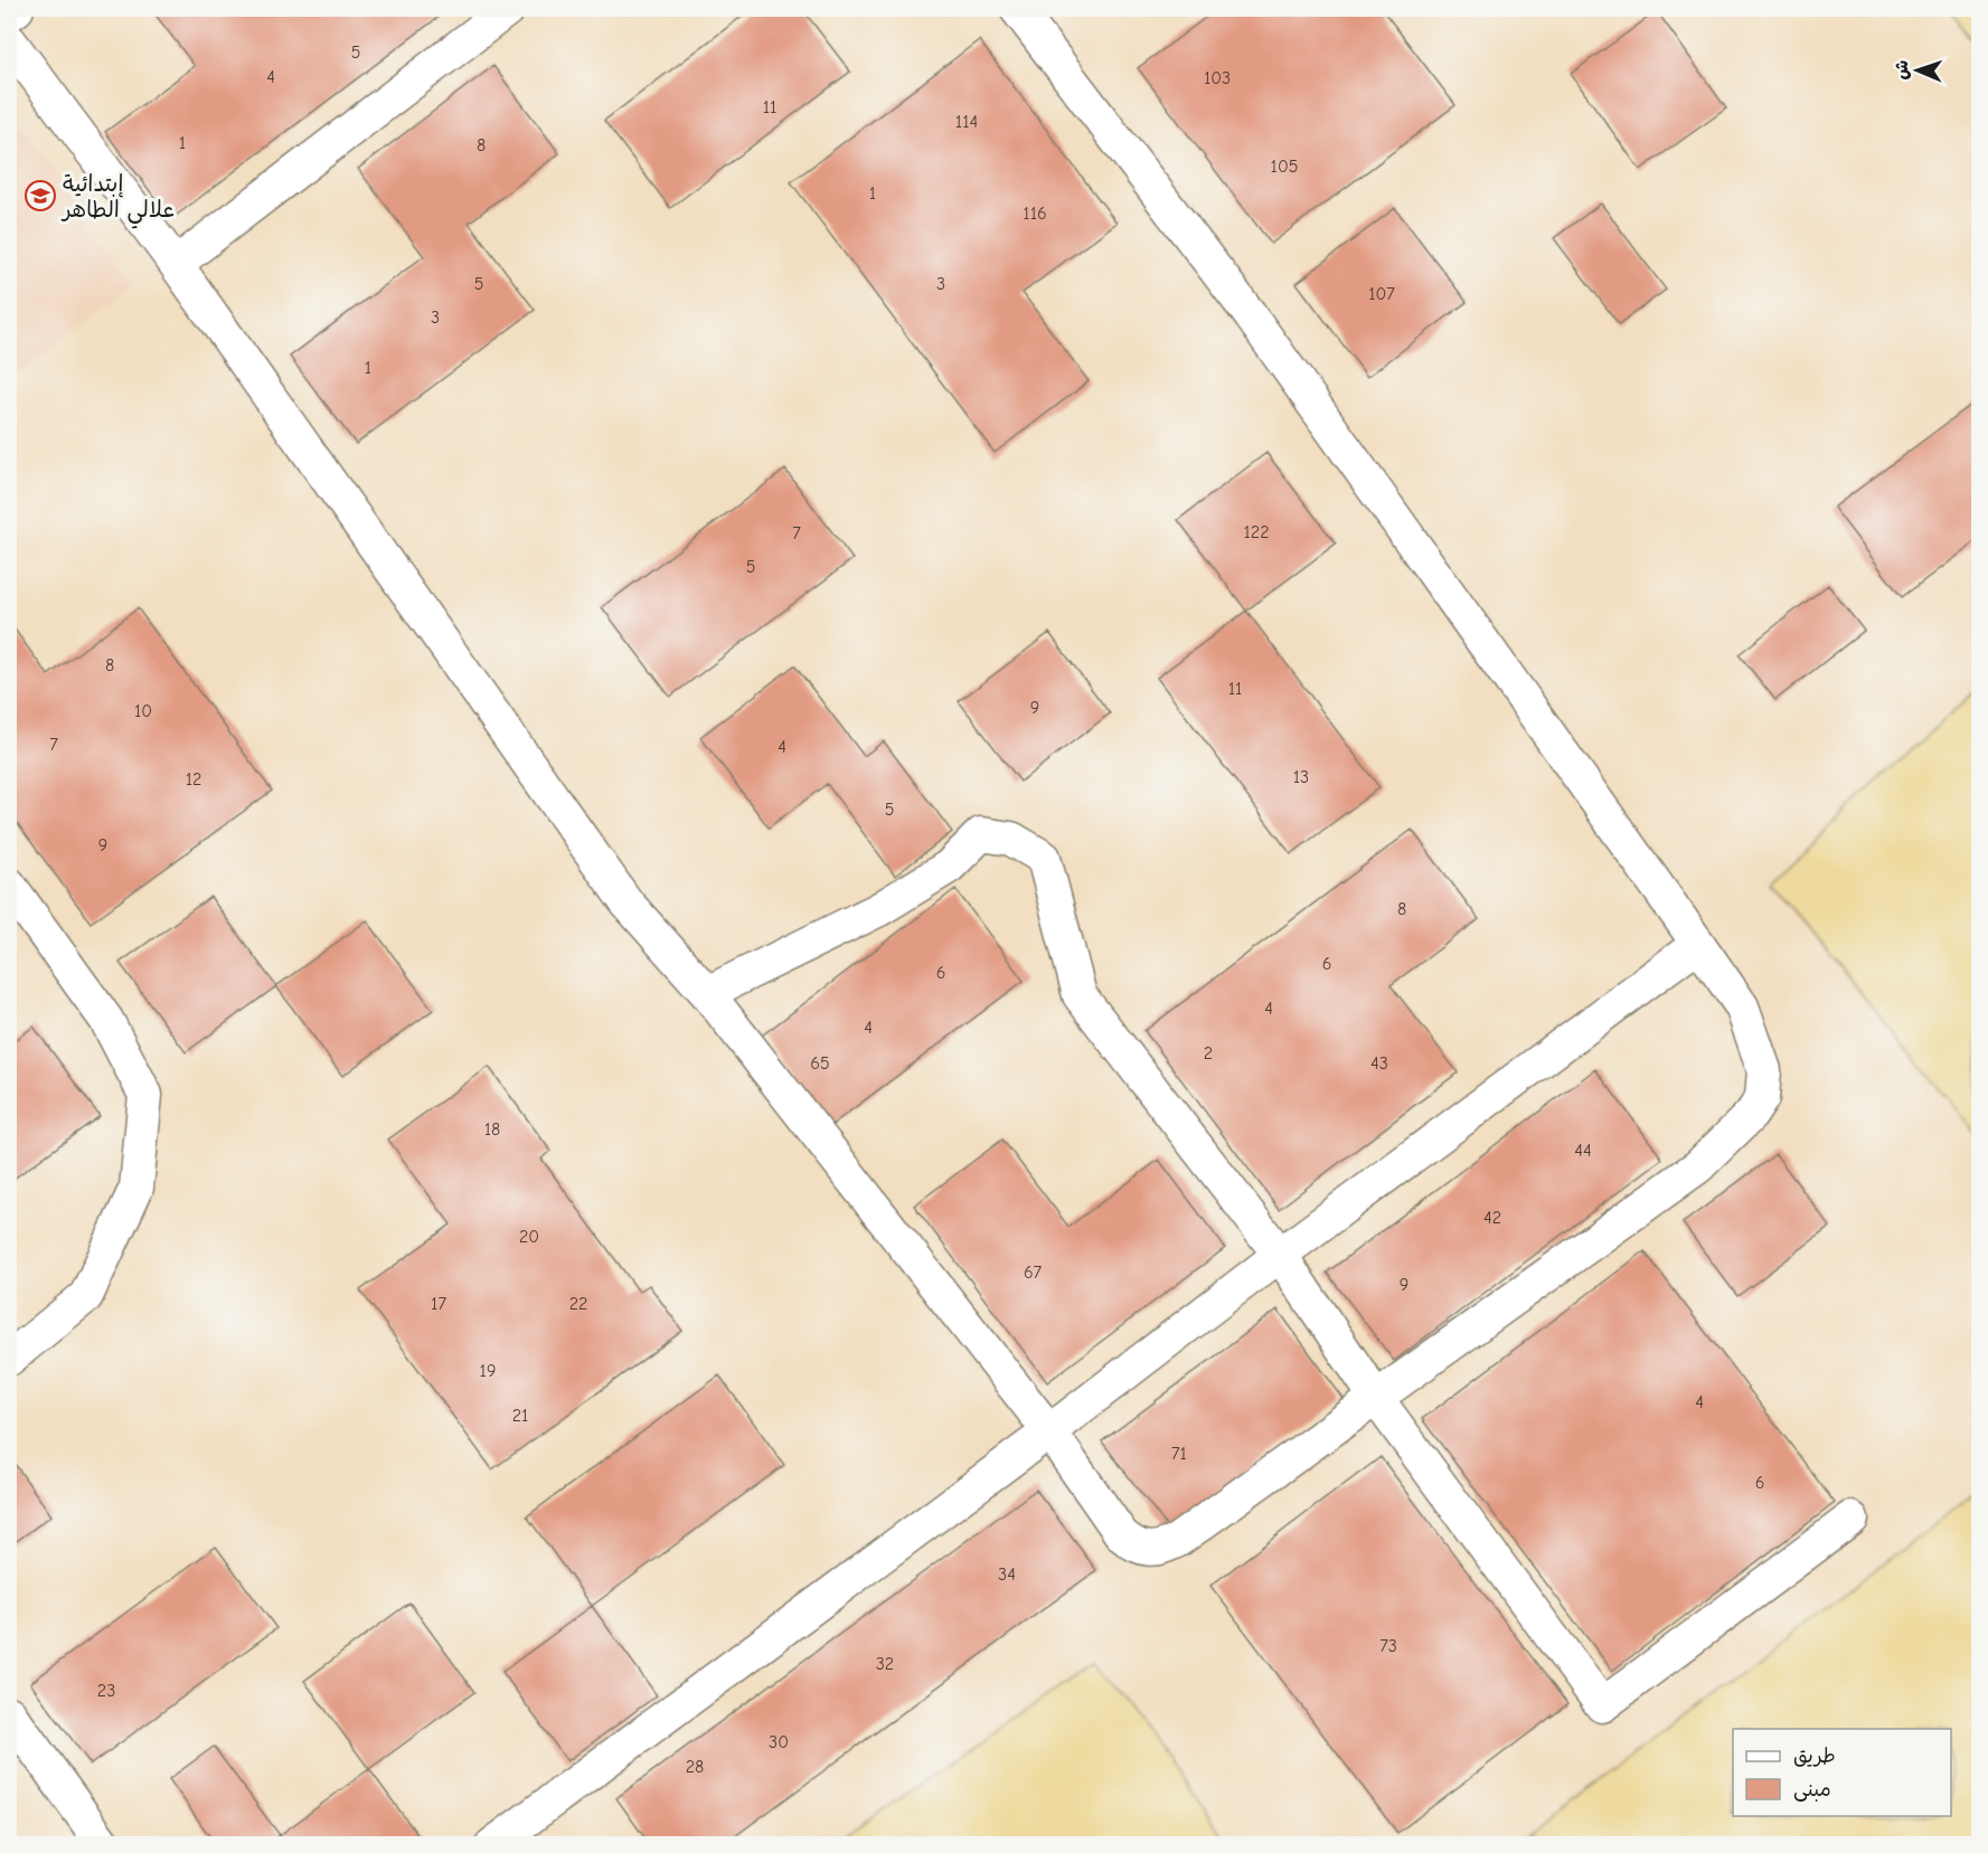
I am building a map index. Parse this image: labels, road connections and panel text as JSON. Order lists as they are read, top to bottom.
{
  "places": {
    "school or university": ["إبتدائية علالي الطاهر"]
  },
  "house_numbers": [
    "5",
    "4",
    "103",
    "11",
    "114",
    "1",
    "8",
    "105",
    "1",
    "116",
    "5",
    "3",
    "107",
    "3",
    "1",
    "122",
    "7",
    "5",
    "8",
    "11",
    "9",
    "10",
    "7",
    "4",
    "13",
    "12",
    "5",
    "9",
    "8",
    "6",
    "6",
    "4",
    "4",
    "2",
    "65",
    "43",
    "18",
    "44",
    "42",
    "20",
    "67",
    "9",
    "17",
    "22",
    "19",
    "4",
    "21",
    "71",
    "6",
    "34",
    "73",
    "32",
    "23",
    "30",
    "28"
  ],
  "legend": ["طريق", "مبنى"],
  "north": "left"
}
